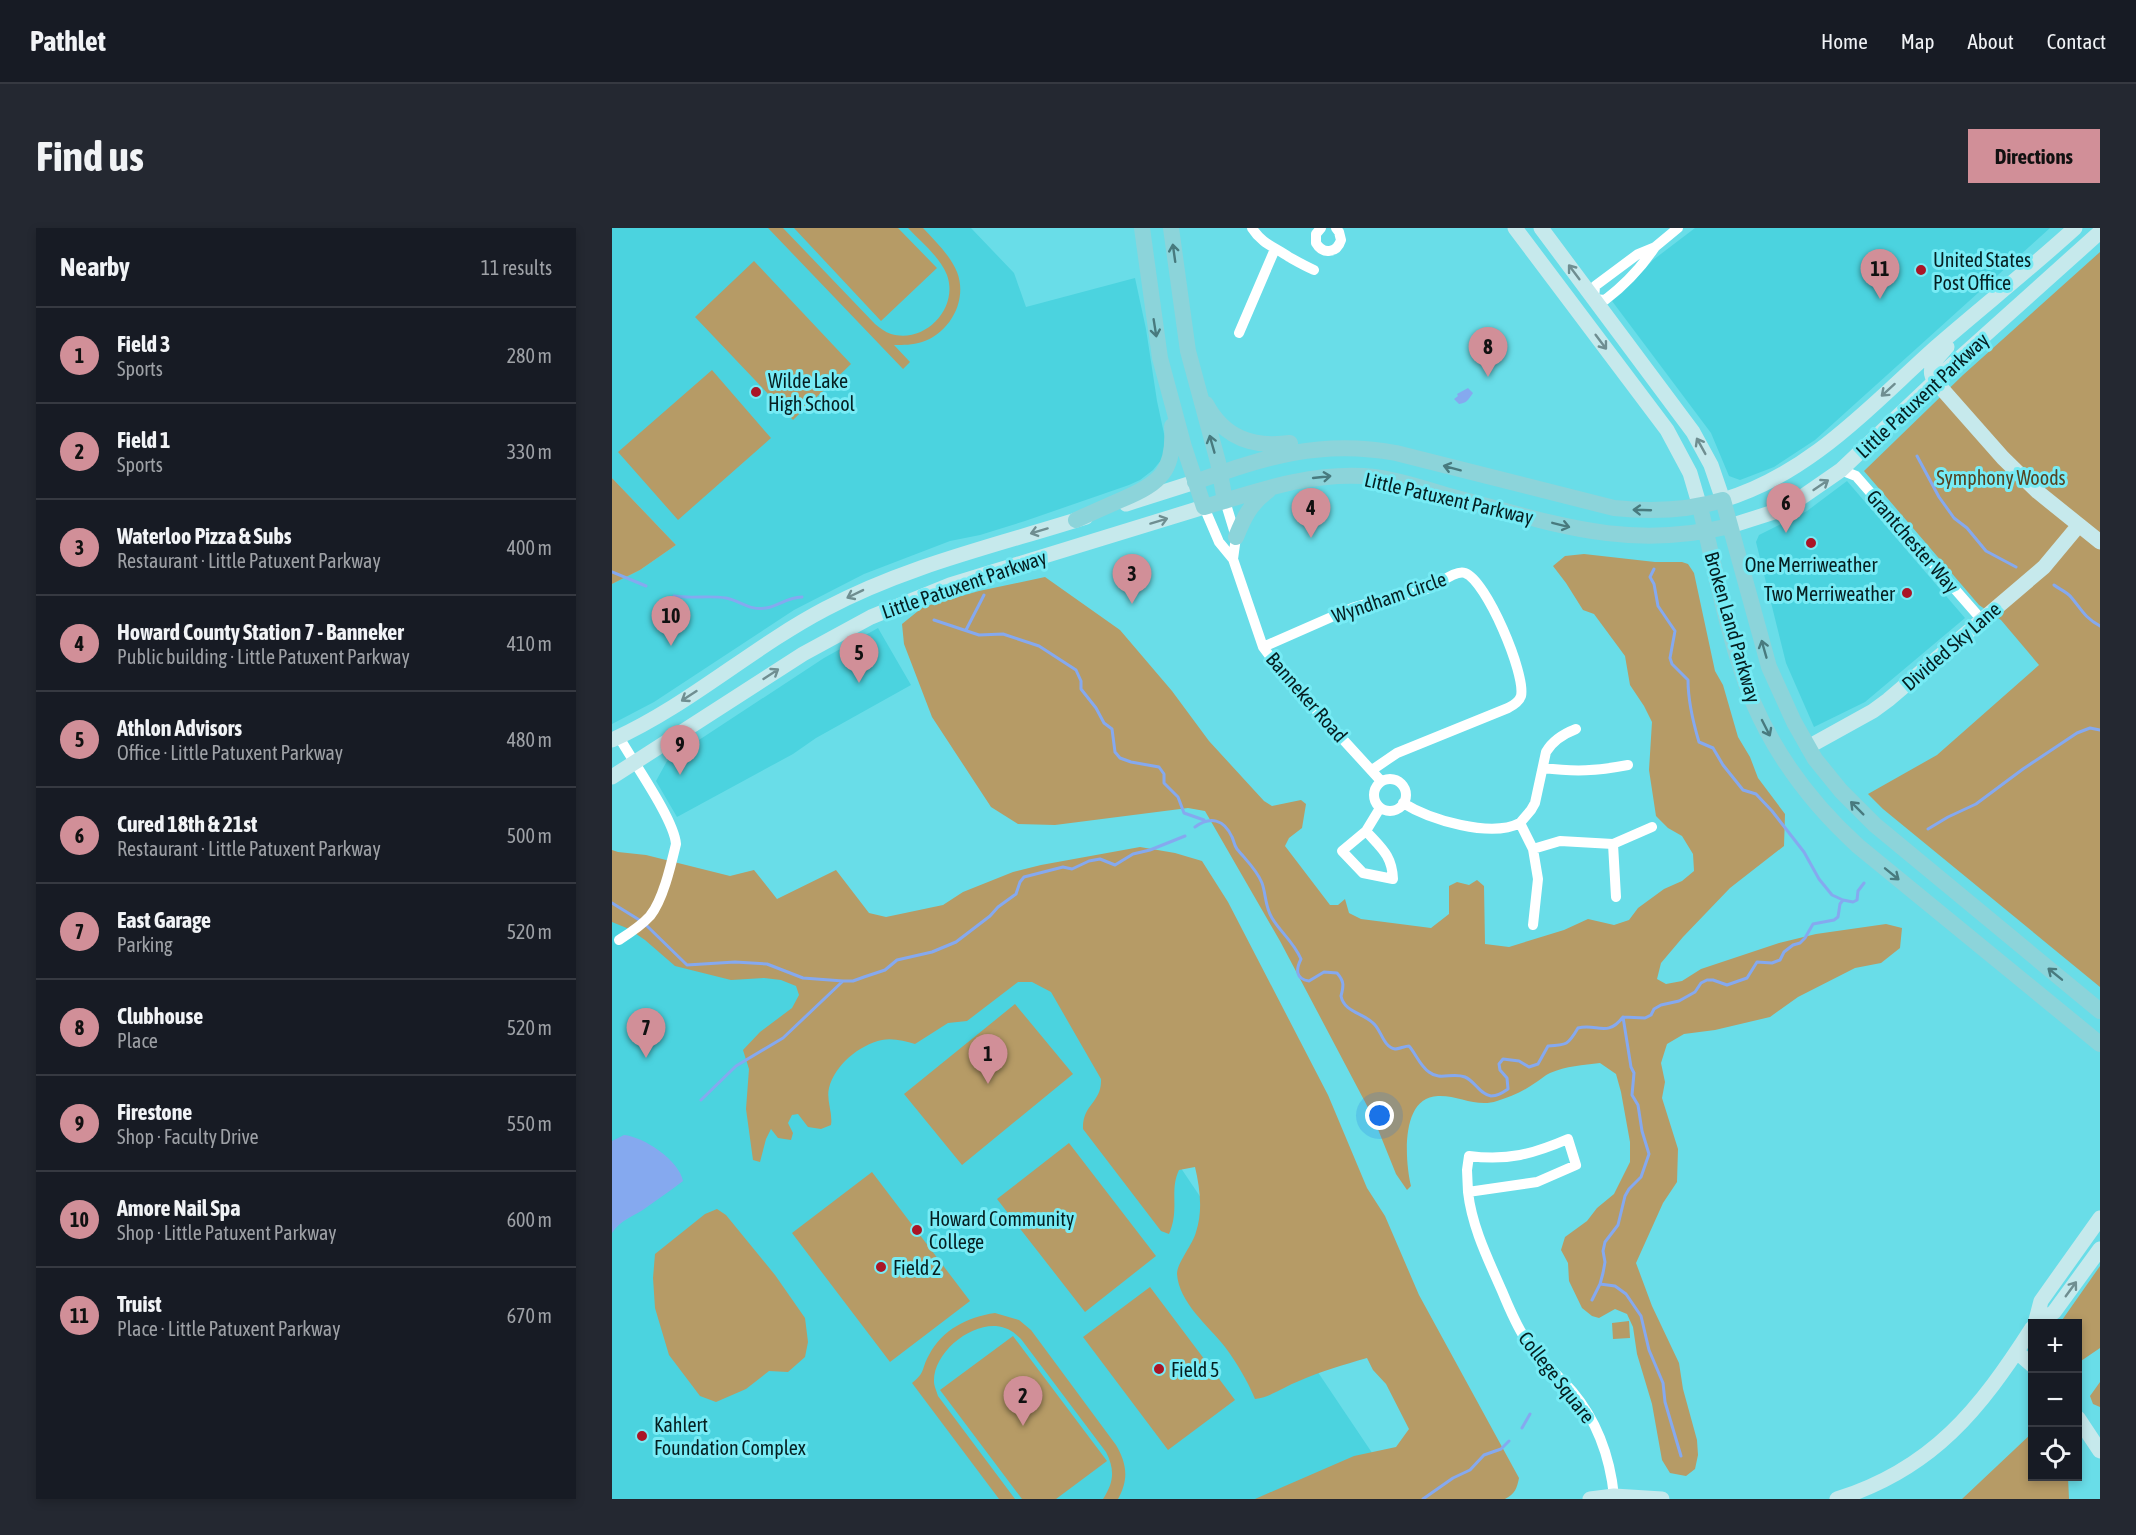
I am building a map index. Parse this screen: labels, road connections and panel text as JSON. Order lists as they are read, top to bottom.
{
  "streets": {
    "main road": ["Little Patuxent Parkway", "Broken Land Parkway", "Divided Sky Lane"],
    "street": [
      "Grantchester Way",
      "Wyndham Circle",
      "Banneker Road",
      "College Square"
    ]
  },
  "crossings": [
    ["Little Patuxent Parkway", "Grantchester Way"],
    ["Little Patuxent Parkway", "Broken Land Parkway"],
    ["Little Patuxent Parkway", "Banneker Road"],
    ["Grantchester Way", "Divided Sky Lane"],
    ["Wyndham Circle", "Banneker Road"],
    ["Broken Land Parkway", "Divided Sky Lane"]
  ],
  "parks": ["Symphony Woods"],
  "places": [
    "United States Post Office",
    "Wilde Lake High School",
    "One Merriweather",
    "Two Merriweather",
    "Howard Community College",
    "Field 2",
    "Field 5",
    "Kahlert Foundation Complex"
  ],
  "page": {
    "header": "Pathlet",
    "nav": [
      "Home",
      "Map",
      "About",
      "Contact"
    ],
    "buttons": "Directions",
    "title": "Find us",
    "heading": ["Nearby", "11 results"],
    "pins": [
      "11",
      "8",
      "6",
      "4",
      "3",
      "10",
      "5",
      "9",
      "7",
      "1",
      "2"
    ],
    "list": [
      {
        "mark": "1",
        "name": "Field 3",
        "note": "Sports",
        "value": "280 m"
      },
      {
        "mark": "2",
        "name": "Field 1",
        "note": "Sports",
        "value": "330 m"
      },
      {
        "mark": "3",
        "name": "Waterloo Pizza & Subs",
        "note": "Restaurant · Little Patuxent Parkway",
        "value": "400 m"
      },
      {
        "mark": "4",
        "name": "Howard County Station 7 - Banneker",
        "note": "Public building · Little Patuxent Parkway",
        "value": "410 m"
      },
      {
        "mark": "5",
        "name": "Athlon Advisors",
        "note": "Office · Little Patuxent Parkway",
        "value": "480 m"
      },
      {
        "mark": "6",
        "name": "Cured 18th & 21st",
        "note": "Restaurant · Little Patuxent Parkway",
        "value": "500 m"
      },
      {
        "mark": "7",
        "name": "East Garage",
        "note": "Parking",
        "value": "520 m"
      },
      {
        "mark": "8",
        "name": "Clubhouse",
        "note": "Place",
        "value": "520 m"
      },
      {
        "mark": "9",
        "name": "Firestone",
        "note": "Shop · Faculty Drive",
        "value": "550 m"
      },
      {
        "mark": "10",
        "name": "Amore Nail Spa",
        "note": "Shop · Little Patuxent Parkway",
        "value": "600 m"
      },
      {
        "mark": "11",
        "name": "Truist",
        "note": "Place · Little Patuxent Parkway",
        "value": "670 m"
      }
    ],
    "map_buttons": ["+", "−"]
  }
}
